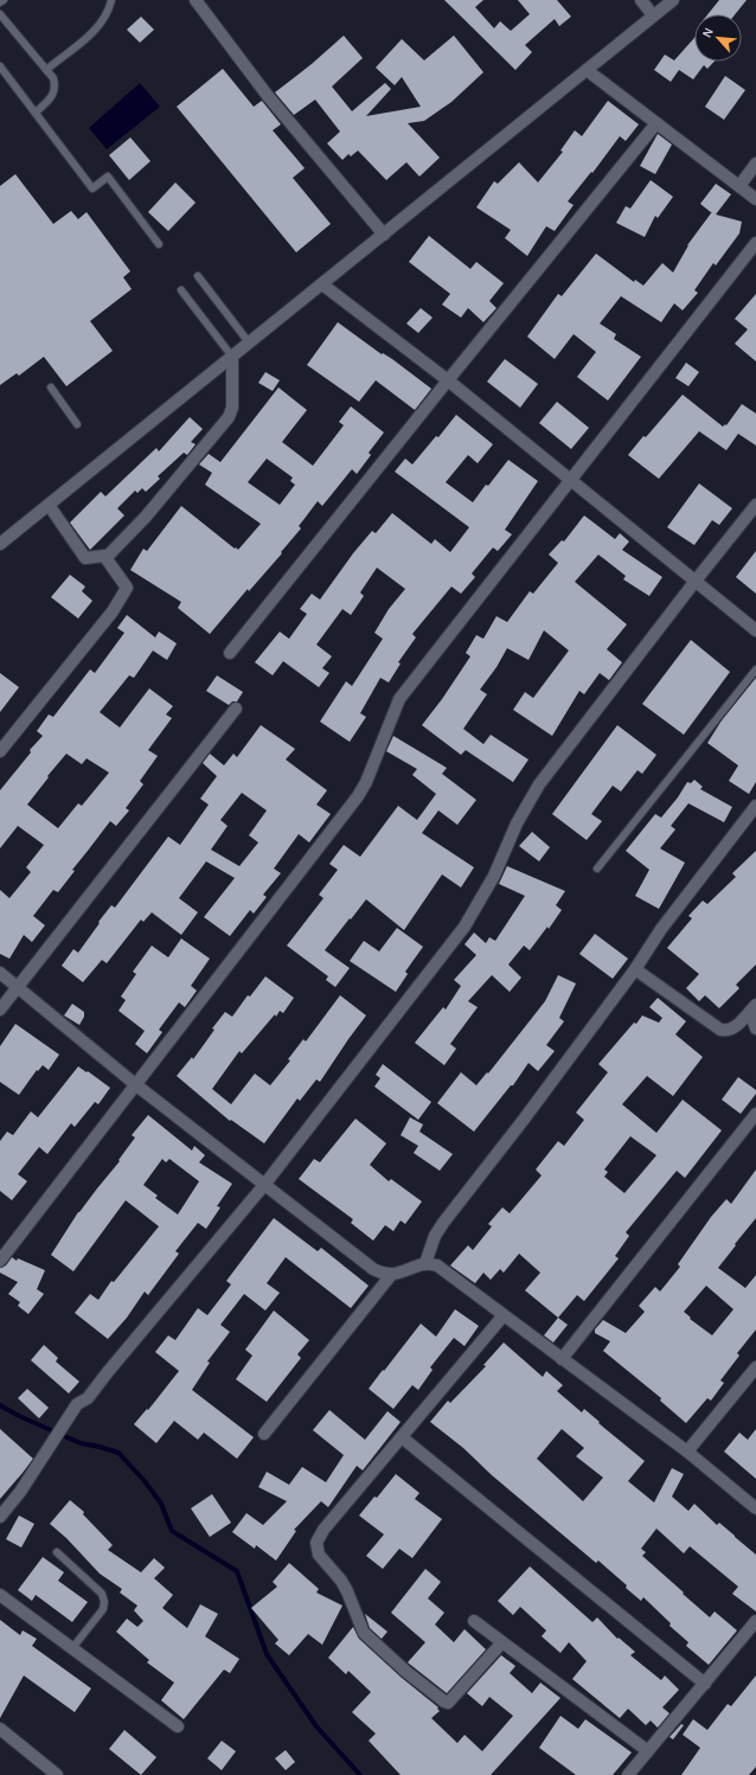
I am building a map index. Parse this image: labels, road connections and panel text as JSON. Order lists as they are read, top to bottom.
{
  "north": "top left"
}
